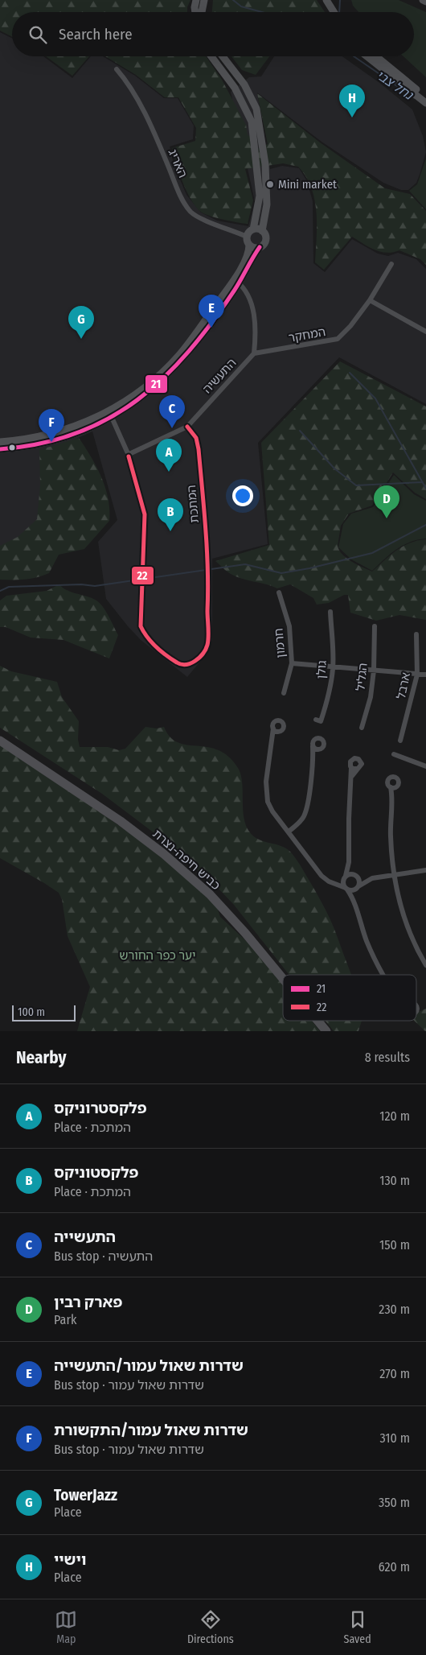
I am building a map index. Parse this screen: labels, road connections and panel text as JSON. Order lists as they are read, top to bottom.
{
  "streets": {
    "highway": ["כביש חיפה-נצרת"],
    "street": [
      "האריג",
      "המחקר",
      "התעשיה",
      "המתכת",
      "חרמון",
      "גולן",
      "הגליל",
      "ארבל"
    ]
  },
  "crossings": [
    ["המחקר", "התעשיה"],
    ["התעשיה", "המתכת"]
  ],
  "water": ["נחל צבי"],
  "parks": ["יער כפר החורש"],
  "places": ["Mini market"],
  "lines": ["transit line 21", "transit line 22"],
  "legend": ["21", "22"],
  "scale_bar": "100 m",
  "page": {
    "search": "Search here",
    "pins": [
      "H",
      "E",
      "G",
      "C",
      "F",
      "A",
      "D",
      "B"
    ],
    "scale": "100 m",
    "heading": ["Nearby", "8 results"],
    "list": [
      {
        "mark": "A",
        "name": "פלקסטרוניקס",
        "note": "Place · המתכת",
        "value": "120 m"
      },
      {
        "mark": "B",
        "name": "פלקסטוניקס",
        "note": "Place · המתכת",
        "value": "130 m"
      },
      {
        "mark": "C",
        "name": "התעשייה",
        "note": "Bus stop · התעשיה",
        "value": "150 m"
      },
      {
        "mark": "D",
        "name": "פארק רבין",
        "note": "Park",
        "value": "230 m"
      },
      {
        "mark": "E",
        "name": "שדרות שאול עמור/התעשייה",
        "note": "Bus stop · שדרות שאול עמור",
        "value": "270 m"
      },
      {
        "mark": "F",
        "name": "שדרות שאול עמור/התקשורת",
        "note": "Bus stop · שדרות שאול עמור",
        "value": "310 m"
      },
      {
        "mark": "G",
        "name": "TowerJazz",
        "note": "Place",
        "value": "350 m"
      },
      {
        "mark": "H",
        "name": "וישיי",
        "note": "Place",
        "value": "620 m"
      }
    ],
    "nav": ["Map", "Directions", "Saved"]
  }
}
